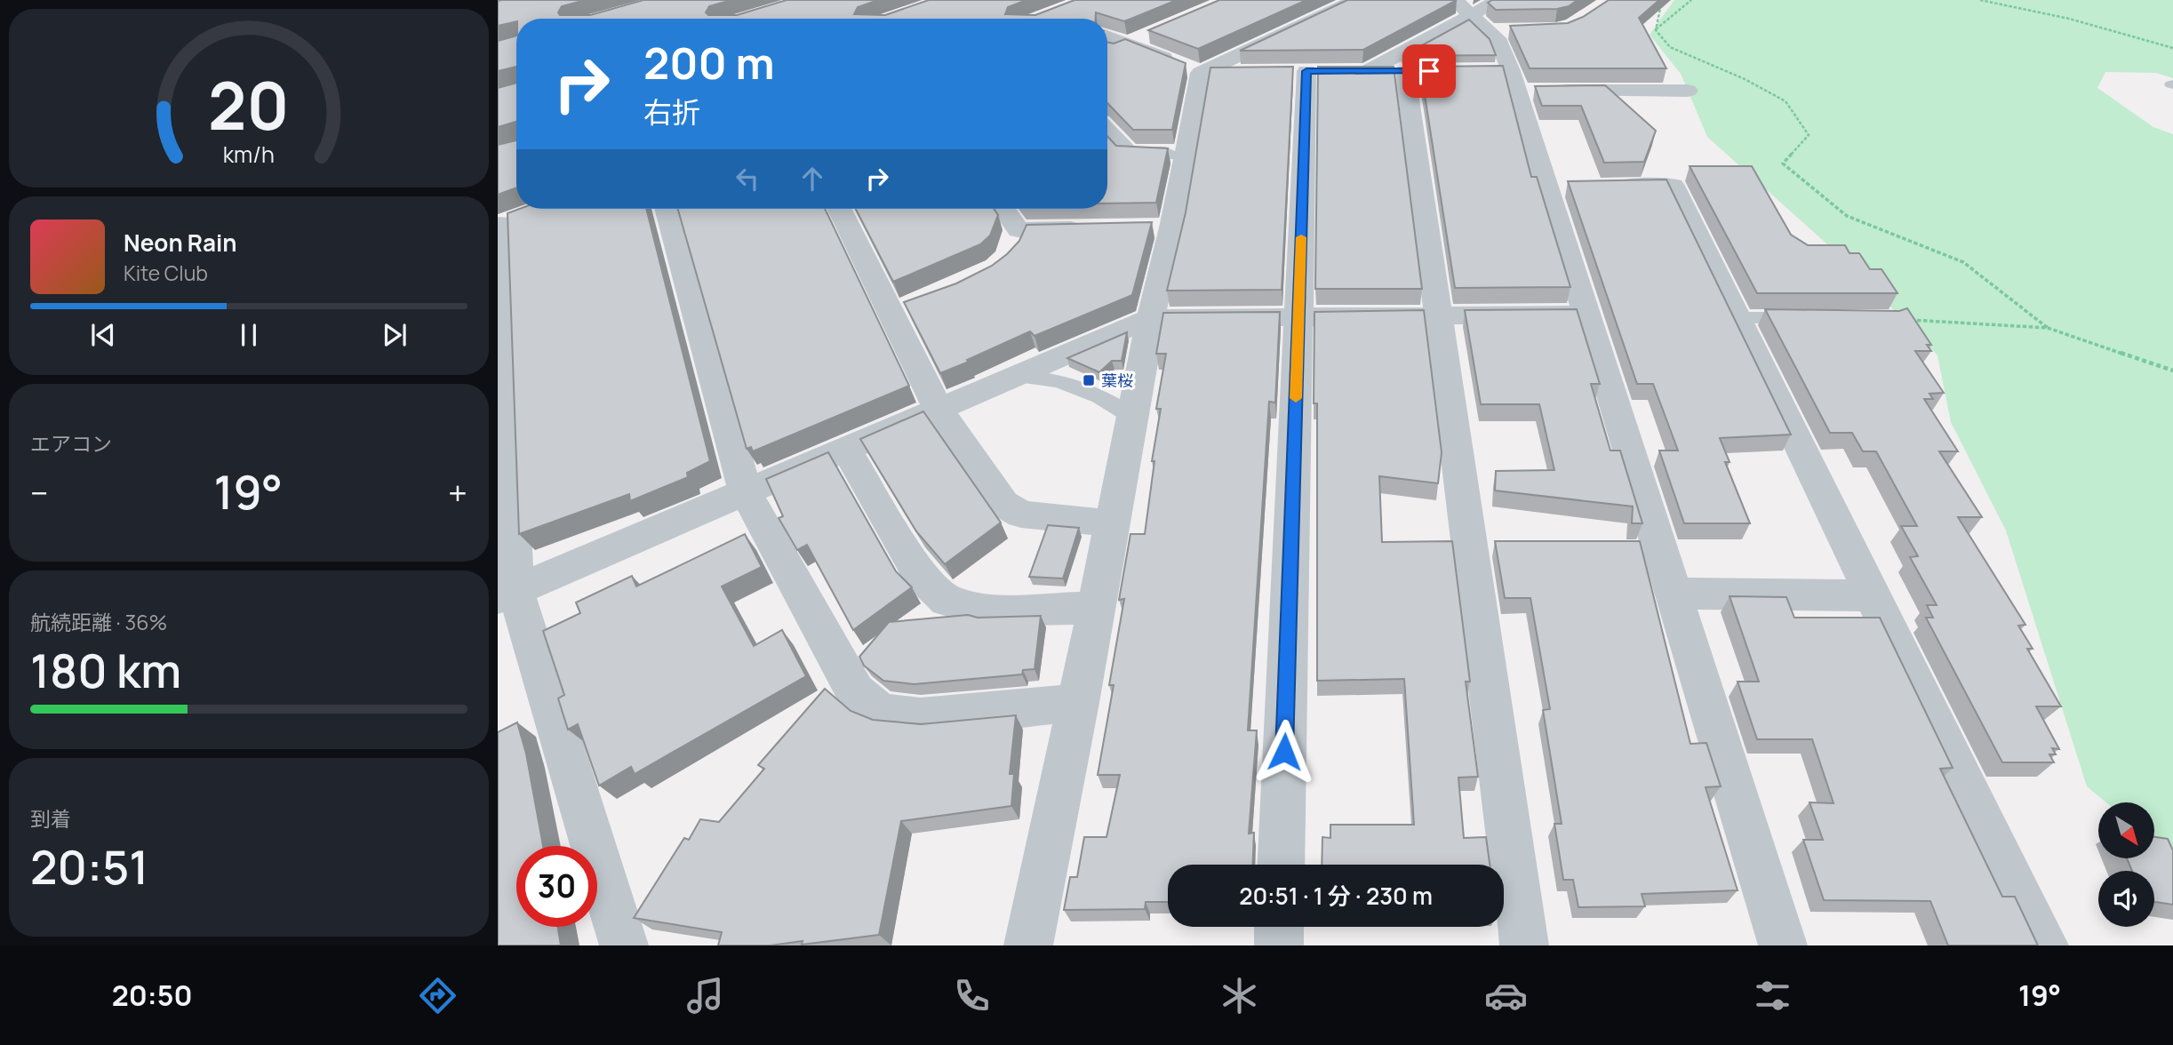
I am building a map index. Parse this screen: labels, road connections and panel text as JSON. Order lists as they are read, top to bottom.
{
  "places": {
    "transit": ["葉桜"]
  },
  "north": "bottom right",
  "page": {
    "turn": ["200 m", "右折"],
    "song": ["Neon Rain", "Kite Club"],
    "tile": [
      "エアコン",
      ["航続距離 · 36%", "180 km"],
      ["到着", "20:51"]
    ],
    "heat": ["−", "19°", "+"],
    "limit": "30",
    "trip": "20:51 · 1 分 · 230 m",
    "tabs": ["20:50", "19°"],
    "gauge": ["20", "km/h"]
  }
}
